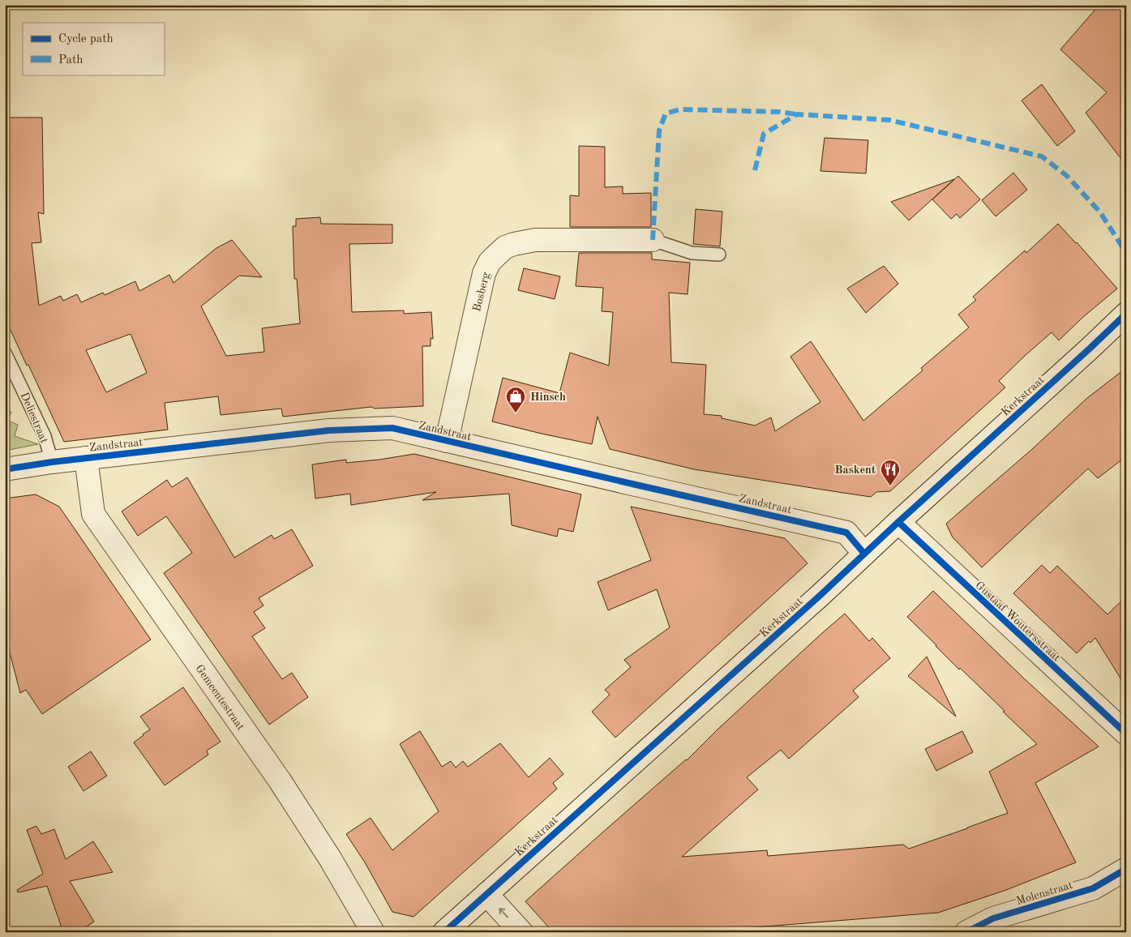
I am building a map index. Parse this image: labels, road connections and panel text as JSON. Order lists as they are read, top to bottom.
{
  "streets": {
    "street": [
      "Bosberg",
      "Kerkstraat",
      "Zandstraat",
      "Gustaaf Woutersstraat",
      "Gemeentestraat",
      "Molenstraat"
    ],
    "lane": ["Deliestraat"]
  },
  "crossings": [
    ["Bosberg", "Zandstraat"],
    ["Kerkstraat", "Zandstraat"],
    ["Kerkstraat", "Gustaaf Woutersstraat"],
    ["Deliestraat", "Zandstraat"],
    ["Zandstraat", "Gemeentestraat"]
  ],
  "places": {
    "shop": ["Hinsch"],
    "restaurant": ["Baskent"]
  },
  "legend": ["Cycle path", "Path"]
}
